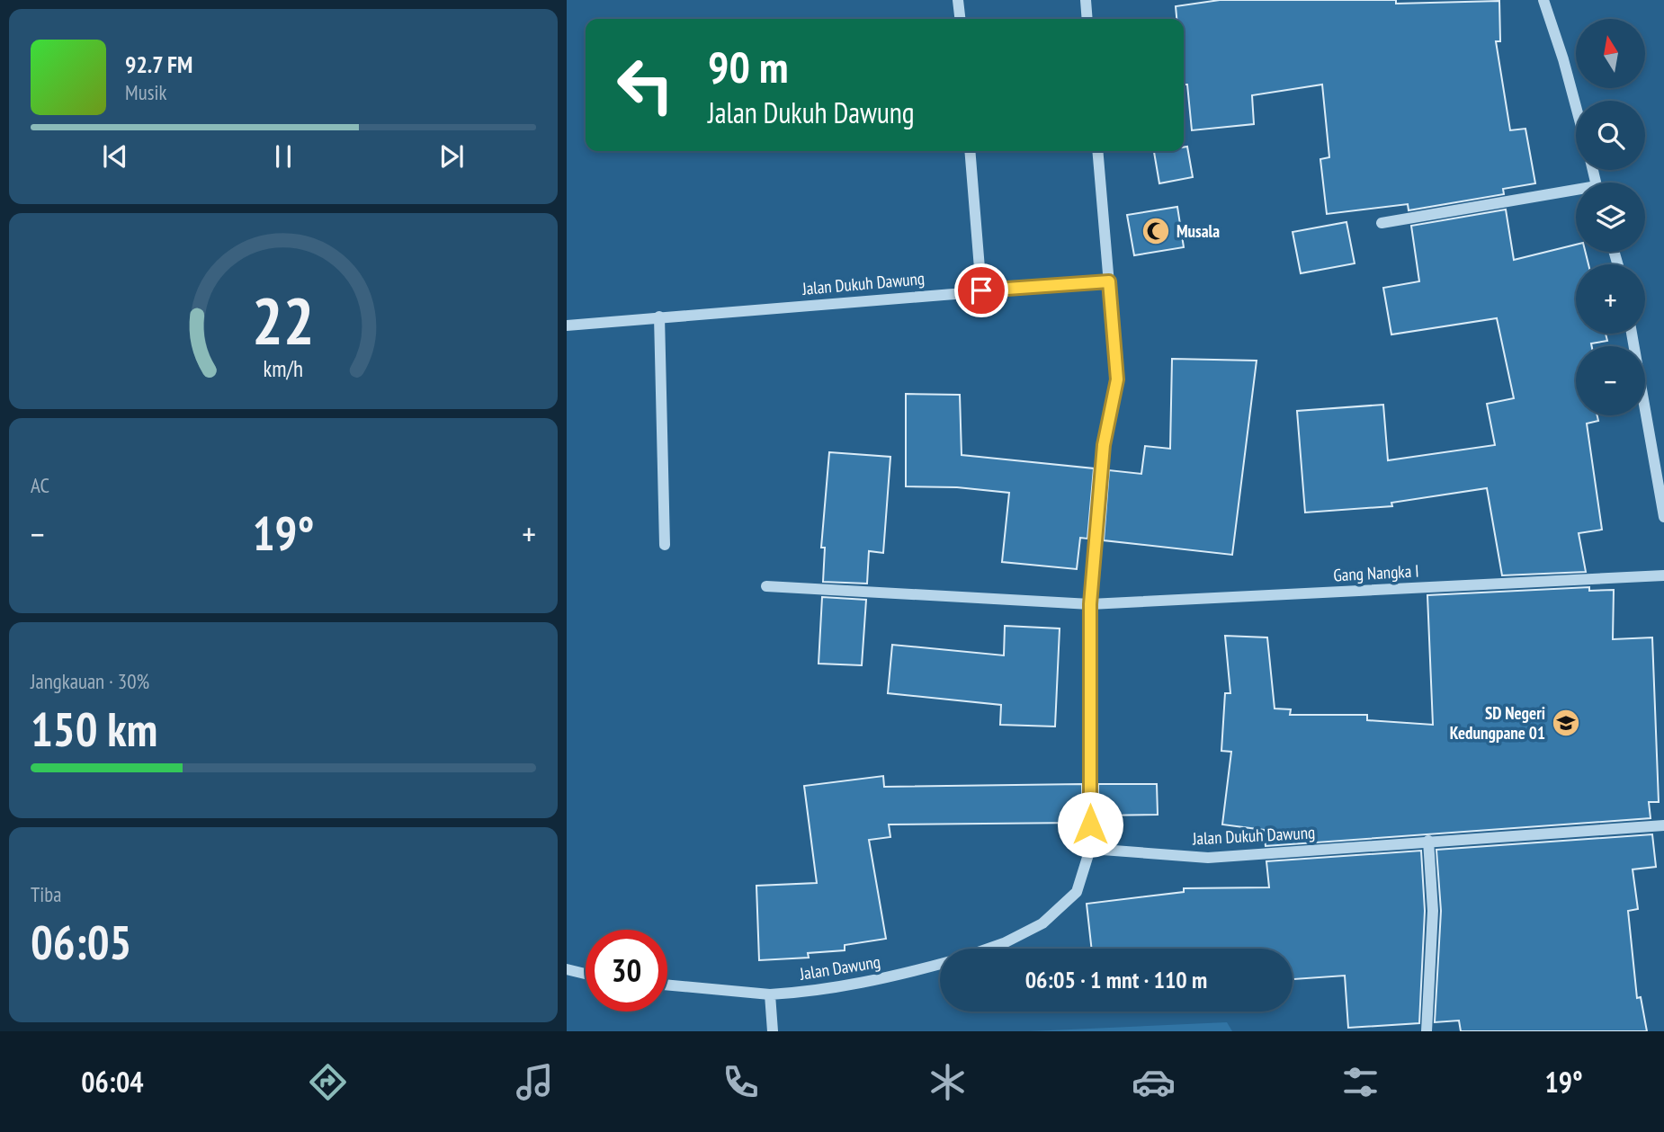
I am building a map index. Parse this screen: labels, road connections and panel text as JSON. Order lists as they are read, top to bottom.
{
  "streets": {
    "street": ["Jalan Dukuh Dawung", "Gang Nangka I", "Jalan Dawung"]
  },
  "crossings": [
    ["Jalan Dukuh Dawung", "Jalan Dawung"]
  ],
  "places": {
    "mosque": ["Musala"],
    "school or university": ["SD Negeri Kedungpane 01"]
  },
  "north": "top",
  "page": {
    "map_buttons": ["+", "−"],
    "turn": ["90 m", "Jalan Dukuh Dawung"],
    "song": ["92.7 FM", "Musik"],
    "tile": [
      "AC",
      ["Jangkauan · 30%", "150 km"],
      ["Tiba", "06:05"]
    ],
    "heat": ["−", "19°", "+"],
    "limit": "30",
    "trip": "06:05 · 1 mnt · 110 m",
    "tabs": ["06:04", "19°"],
    "gauge": ["22", "km/h"]
  }
}
